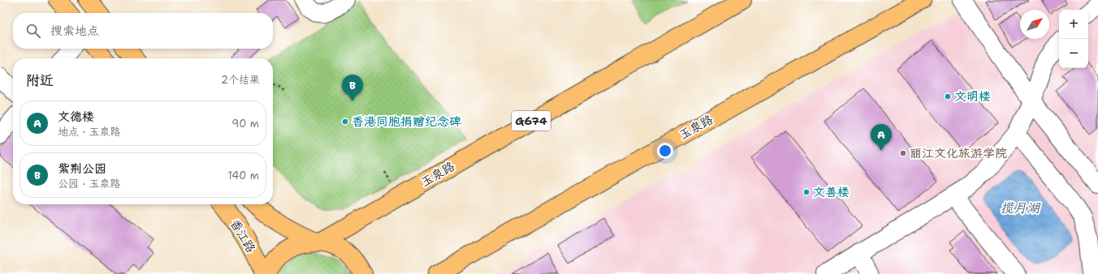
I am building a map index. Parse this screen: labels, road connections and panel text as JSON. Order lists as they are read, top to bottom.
{
  "streets": {
    "main road": ["G674", "玉泉路", "香江路"]
  },
  "water": ["揽月湖"],
  "places": [
    "文明楼",
    "香港同胞捐赠纪念碑",
    "丽江文化旅游学院",
    "文善楼"
  ],
  "north": "top right",
  "page": {
    "map_buttons": ["+", "−"],
    "search": "搜索地点",
    "heading": ["附近", "2个结果"],
    "pins": ["B", "A"],
    "list": [
      {
        "mark": "A",
        "name": "文德楼",
        "note": "地点 · 玉泉路",
        "value": "90 m"
      },
      {
        "mark": "B",
        "name": "紫荆公园",
        "note": "公园 · 玉泉路",
        "value": "140 m"
      }
    ]
  }
}
